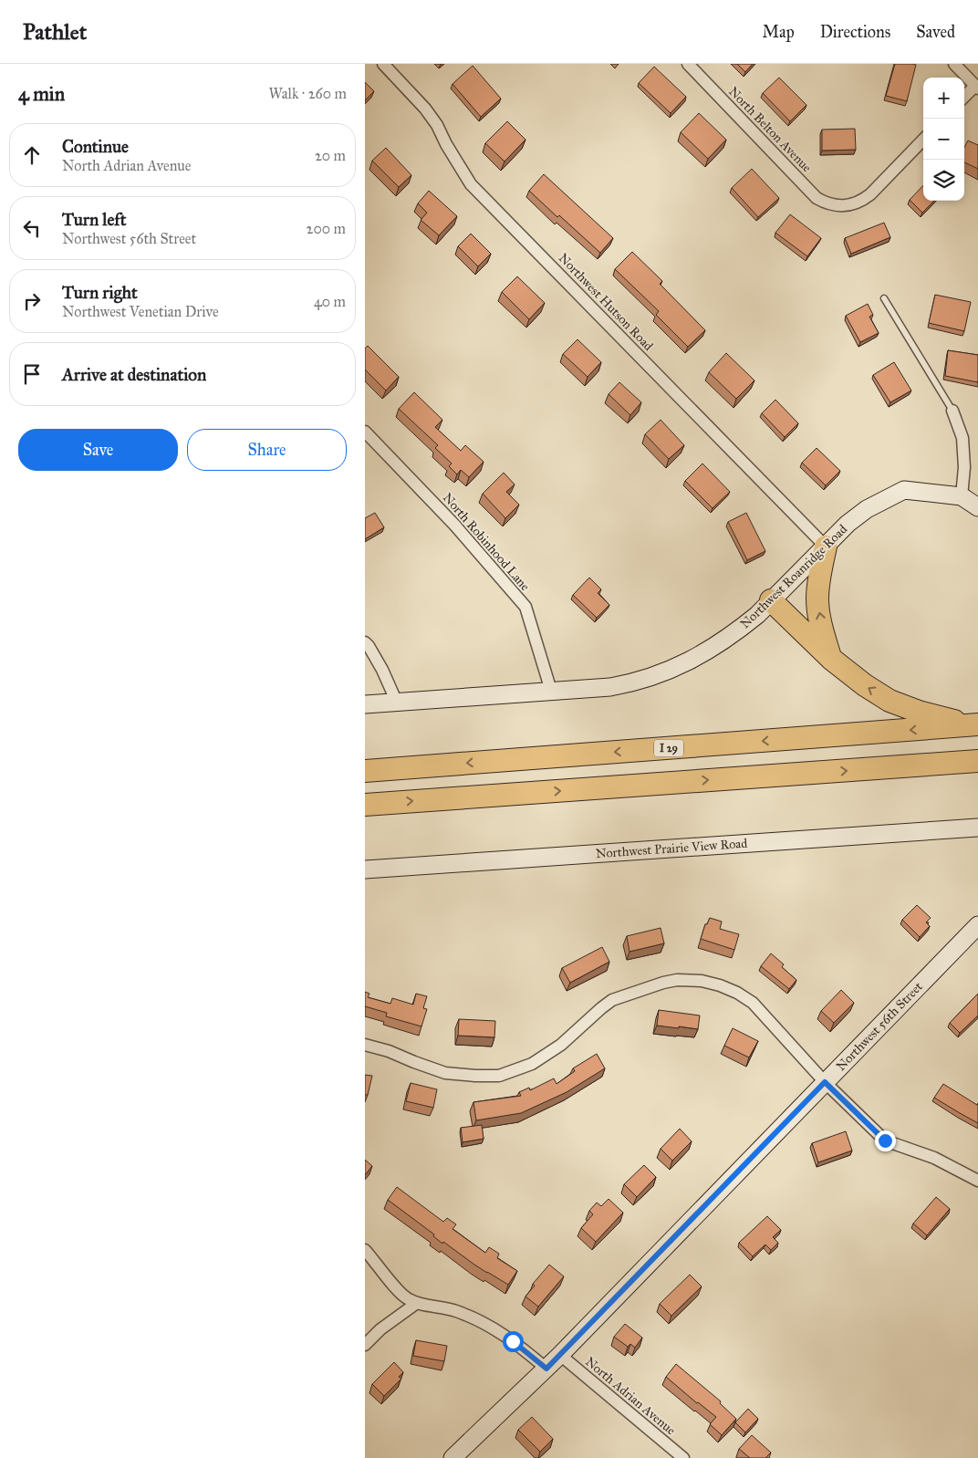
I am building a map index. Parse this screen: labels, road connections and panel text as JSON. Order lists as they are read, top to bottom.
{
  "streets": {
    "highway": ["I 29"],
    "street": [
      "North Belton Avenue",
      "Northwest Hutson Road",
      "North Robinhood Lane",
      "Northwest Roanridge Road",
      "Northwest Prairie View Road",
      "Northwest 56th Street",
      "North Adrian Avenue"
    ]
  },
  "crossings": [
    ["Northwest Hutson Road", "Northwest Roanridge Road"],
    ["North Robinhood Lane", "Northwest Roanridge Road"],
    ["Northwest 56th Street", "North Adrian Avenue"]
  ],
  "page": {
    "header": "Pathlet",
    "nav": ["Map", "Directions", "Saved"],
    "heading": ["4 min", "Walk · 260 m"],
    "map_buttons": ["+", "−"],
    "list": [
      ["Continue", "North Adrian Avenue", "20 m"],
      ["Turn left", "Northwest 56th Street", "200 m"],
      ["Turn right", "Northwest Venetian Drive", "40 m"],
      "Arrive at destination"
    ],
    "buttons": ["Save", "Share"]
  }
}
